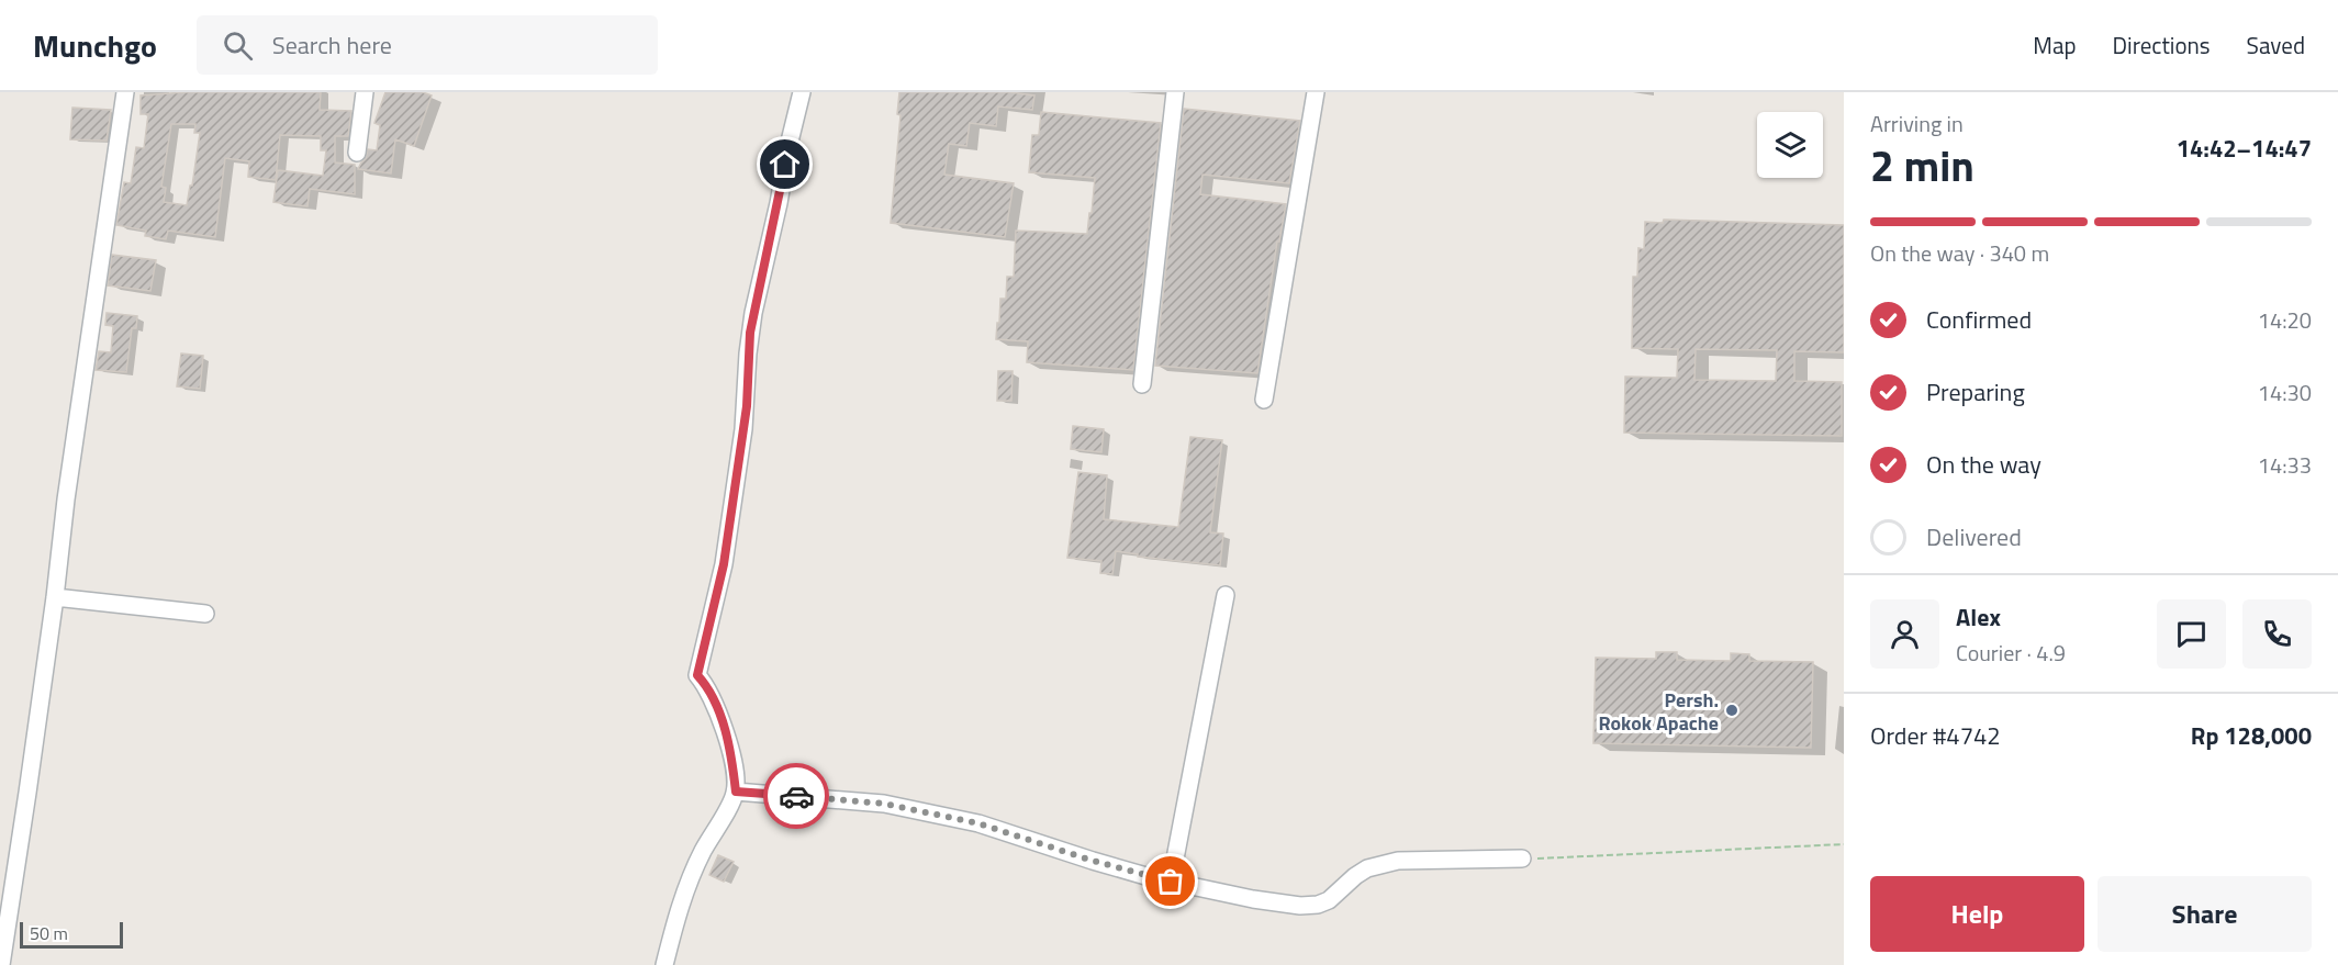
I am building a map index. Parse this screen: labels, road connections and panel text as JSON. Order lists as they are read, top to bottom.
{
  "places": ["Persh. Rokok Apache"],
  "scale_bar": "50 m",
  "page": {
    "header": "Munchgo",
    "search": "Search here",
    "nav": ["Map", "Directions", "Saved"],
    "heading": ["2 min", "Arriving in", "14:42–14:47"],
    "panel": [
      "Alex",
      "Courier · 4.9",
      "Order #4742",
      "Rp 128,000"
    ],
    "bar": "On the way · 340 m",
    "list": [
      ["Confirmed", "14:20"],
      ["Preparing", "14:30"],
      ["On the way", "14:33"],
      "Delivered"
    ],
    "buttons": ["Help", "Share"],
    "scale": "50 m"
  }
}
